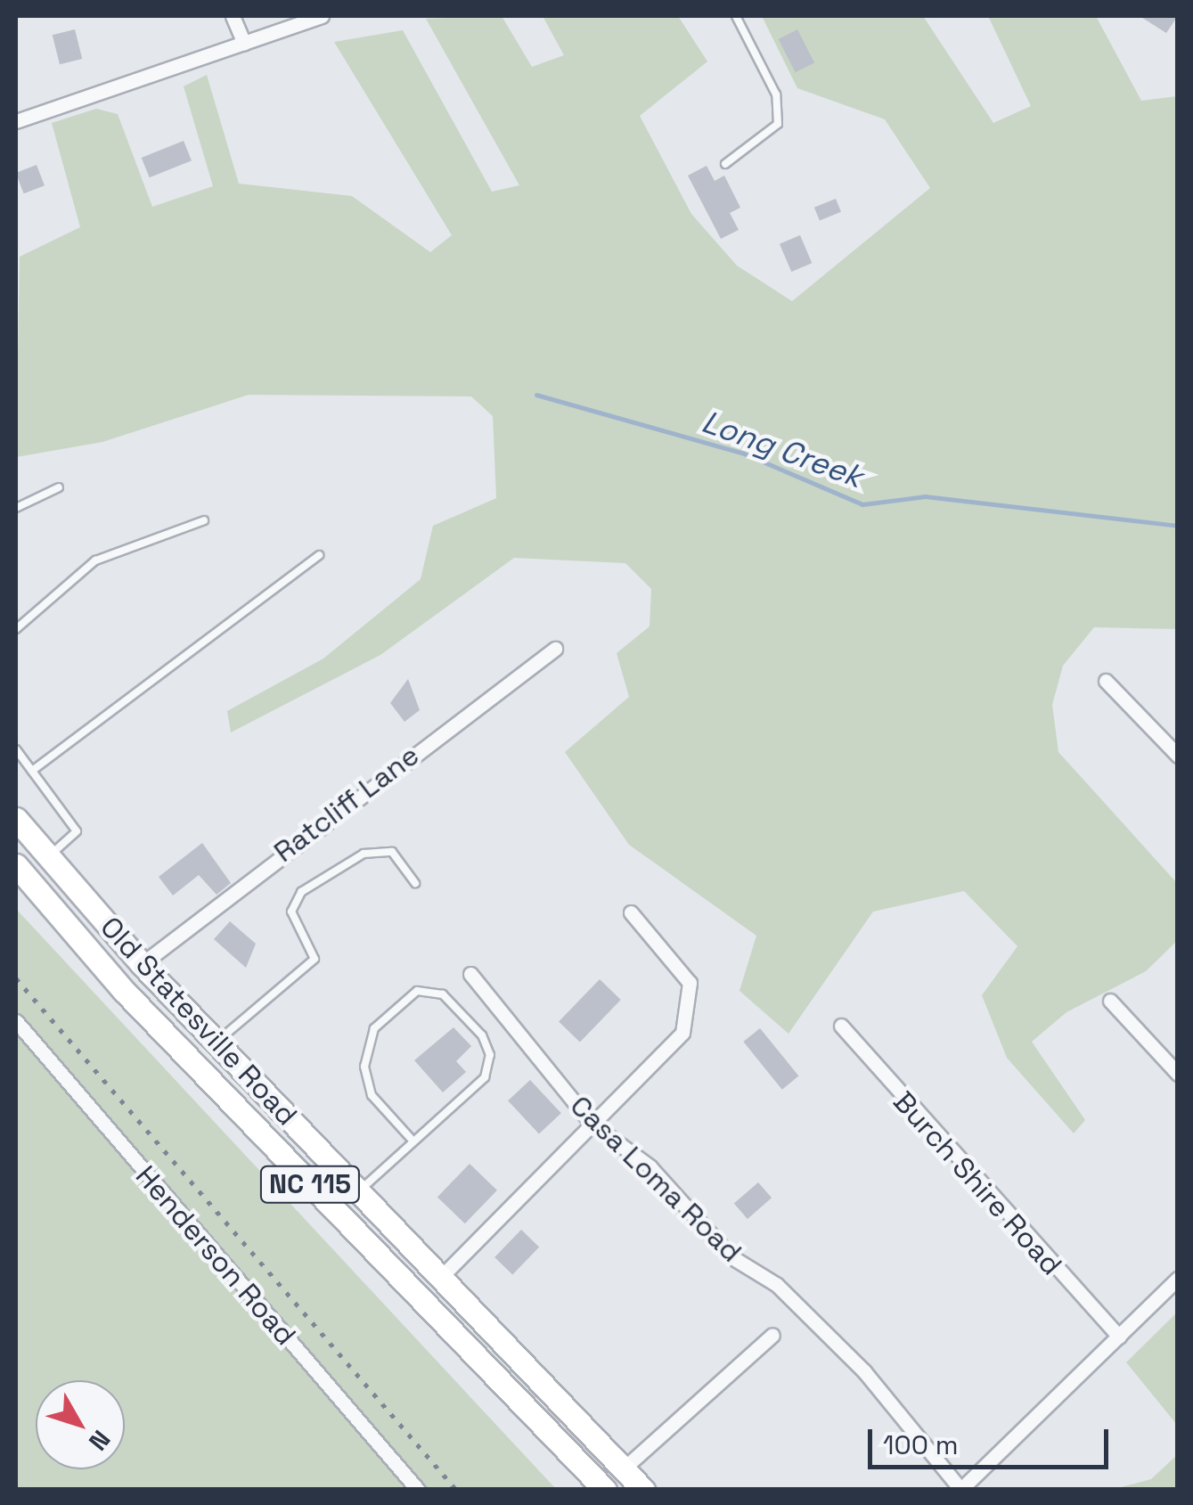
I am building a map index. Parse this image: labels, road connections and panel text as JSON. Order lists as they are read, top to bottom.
{
  "streets": {
    "main road": ["Old Statesville Road", "NC 115"],
    "street": [
      "Ratcliff Lane",
      "Casa Loma Road",
      "Burch Shire Road",
      "Henderson Road"
    ]
  },
  "crossings": [
    ["Ratcliff Lane", "Old Statesville Road"]
  ],
  "water": ["Long Creek"],
  "scale_bar": "100 m",
  "north": "bottom right"
}
